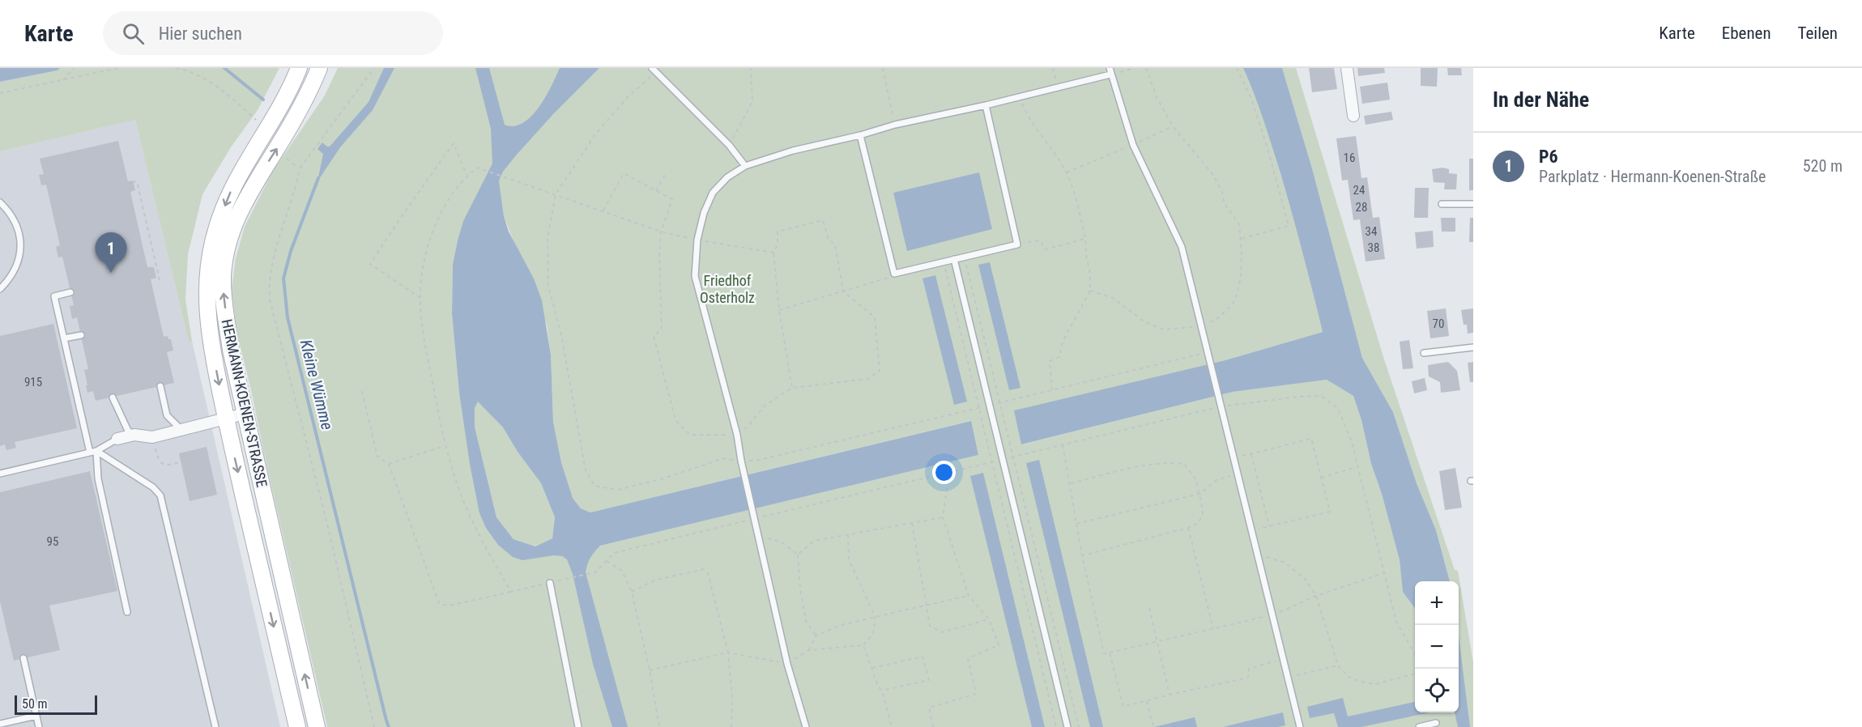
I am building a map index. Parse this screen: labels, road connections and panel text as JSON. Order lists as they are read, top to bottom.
{
  "streets": {
    "main road": ["HERMANN-KOENEN-STRASSE"]
  },
  "water": ["Kleine Wümme"],
  "parks": ["Friedhof Osterholz"],
  "house_numbers": [
    "16",
    "24",
    "28",
    "34",
    "38",
    "70",
    "915",
    "95"
  ],
  "scale_bar": "50 m",
  "page": {
    "header": "Karte",
    "search": "Hier suchen",
    "nav": ["Karte", "Ebenen", "Teilen"],
    "heading": "In der Nähe",
    "list": [
      {
        "mark": "1",
        "name": "P6",
        "note": "Parkplatz · Hermann-Koenen-Straße",
        "value": "520 m"
      }
    ],
    "pins": "1",
    "map_buttons": ["+", "−"],
    "scale": "50 m"
  }
}
